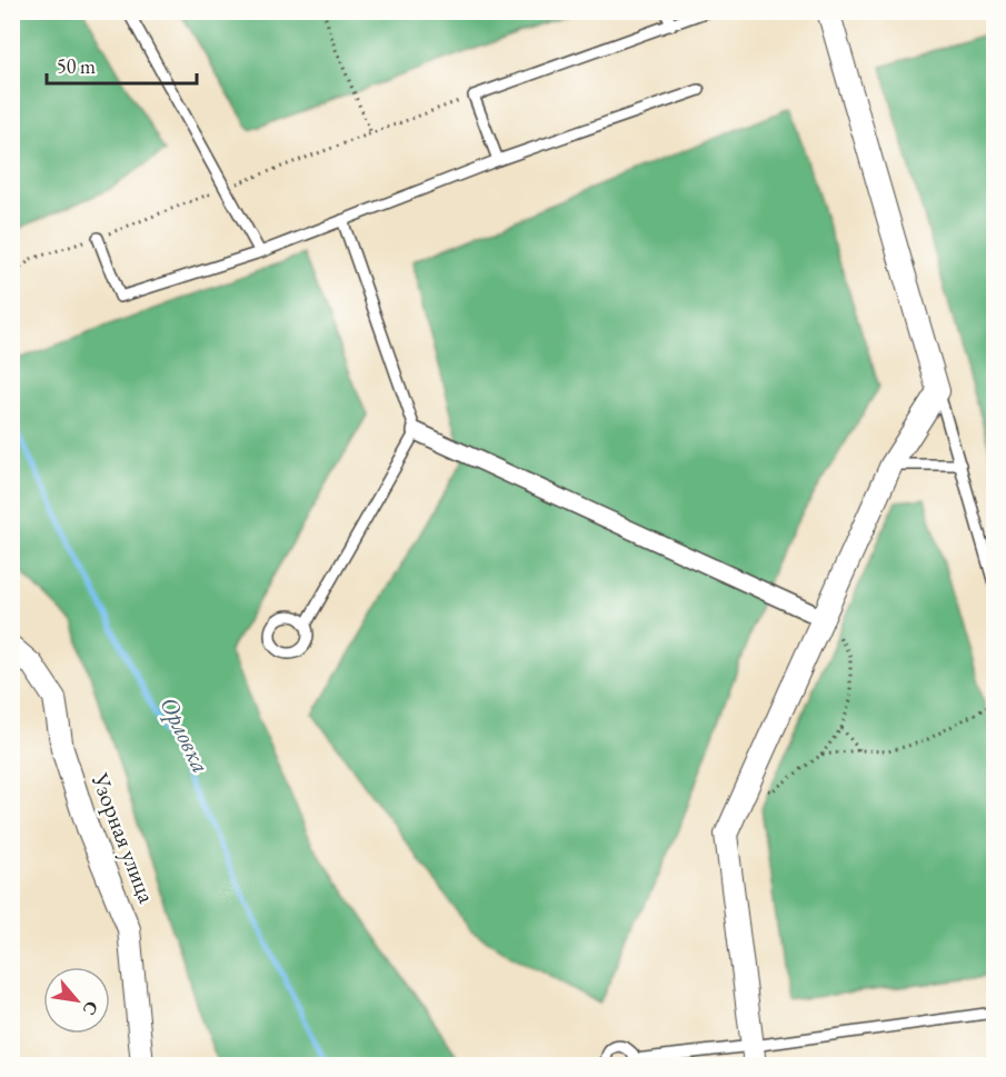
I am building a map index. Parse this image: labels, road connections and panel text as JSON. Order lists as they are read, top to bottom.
{
  "streets": {
    "street": ["Узорная улица"]
  },
  "water": ["Орловка"],
  "scale_bar": "50 m",
  "north": "bottom right"
}
